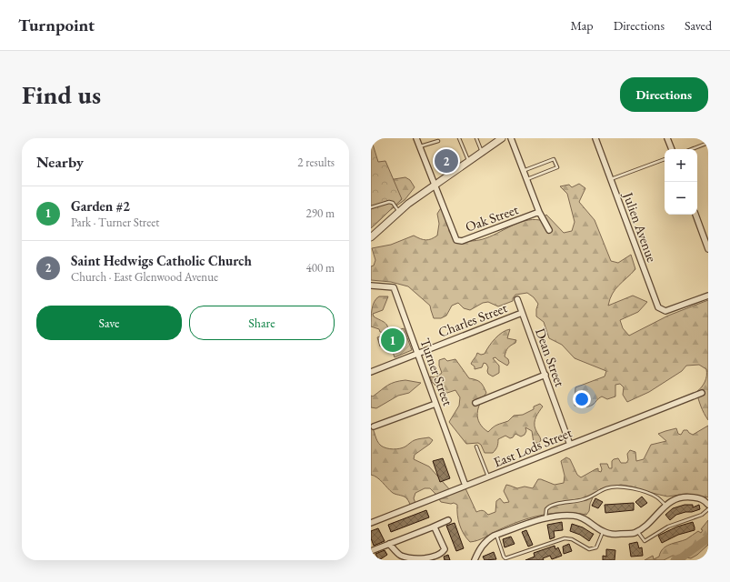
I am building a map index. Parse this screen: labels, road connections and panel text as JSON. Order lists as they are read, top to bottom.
{
  "streets": {
    "street": [
      "Oak Street",
      "Julien Avenue",
      "Charles Street",
      "Dean Street",
      "Turner Street",
      "East Lods Street"
    ]
  },
  "crossings": [
    ["Charles Street", "Dean Street"],
    ["Charles Street", "Turner Street"],
    ["Dean Street", "East Lods Street"],
    ["Turner Street", "East Lods Street"]
  ],
  "page": {
    "header": "Turnpoint",
    "nav": ["Map", "Directions", "Saved"],
    "buttons": [
      "Directions",
      ["Save", "Share"]
    ],
    "title": "Find us",
    "heading": ["Nearby", "2 results"],
    "pins": ["2", "1"],
    "map_buttons": ["+", "−"],
    "list": [
      {
        "mark": "1",
        "name": "Garden #2",
        "note": "Park · Turner Street",
        "value": "290 m"
      },
      {
        "mark": "2",
        "name": "Saint Hedwigs Catholic Church",
        "note": "Church · East Glenwood Avenue",
        "value": "400 m"
      }
    ]
  }
}
